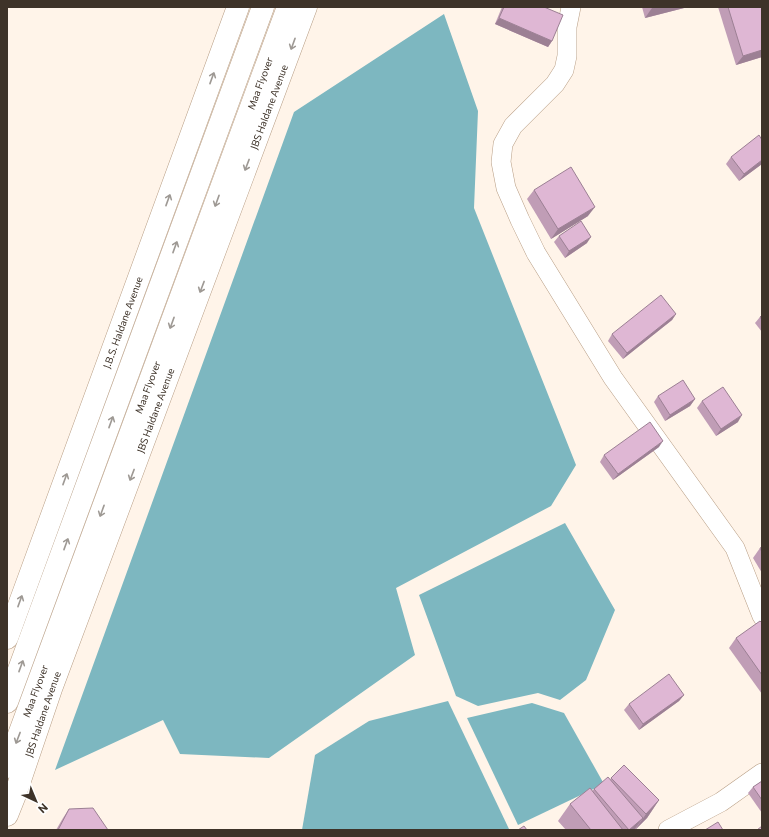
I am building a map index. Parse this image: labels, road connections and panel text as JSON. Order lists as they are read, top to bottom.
{
  "streets": {
    "main road": ["Maa Flyover", "JBS Haldane Avenue", "J.B.S. Haldane Avenue"]
  },
  "north": "bottom right"
}
